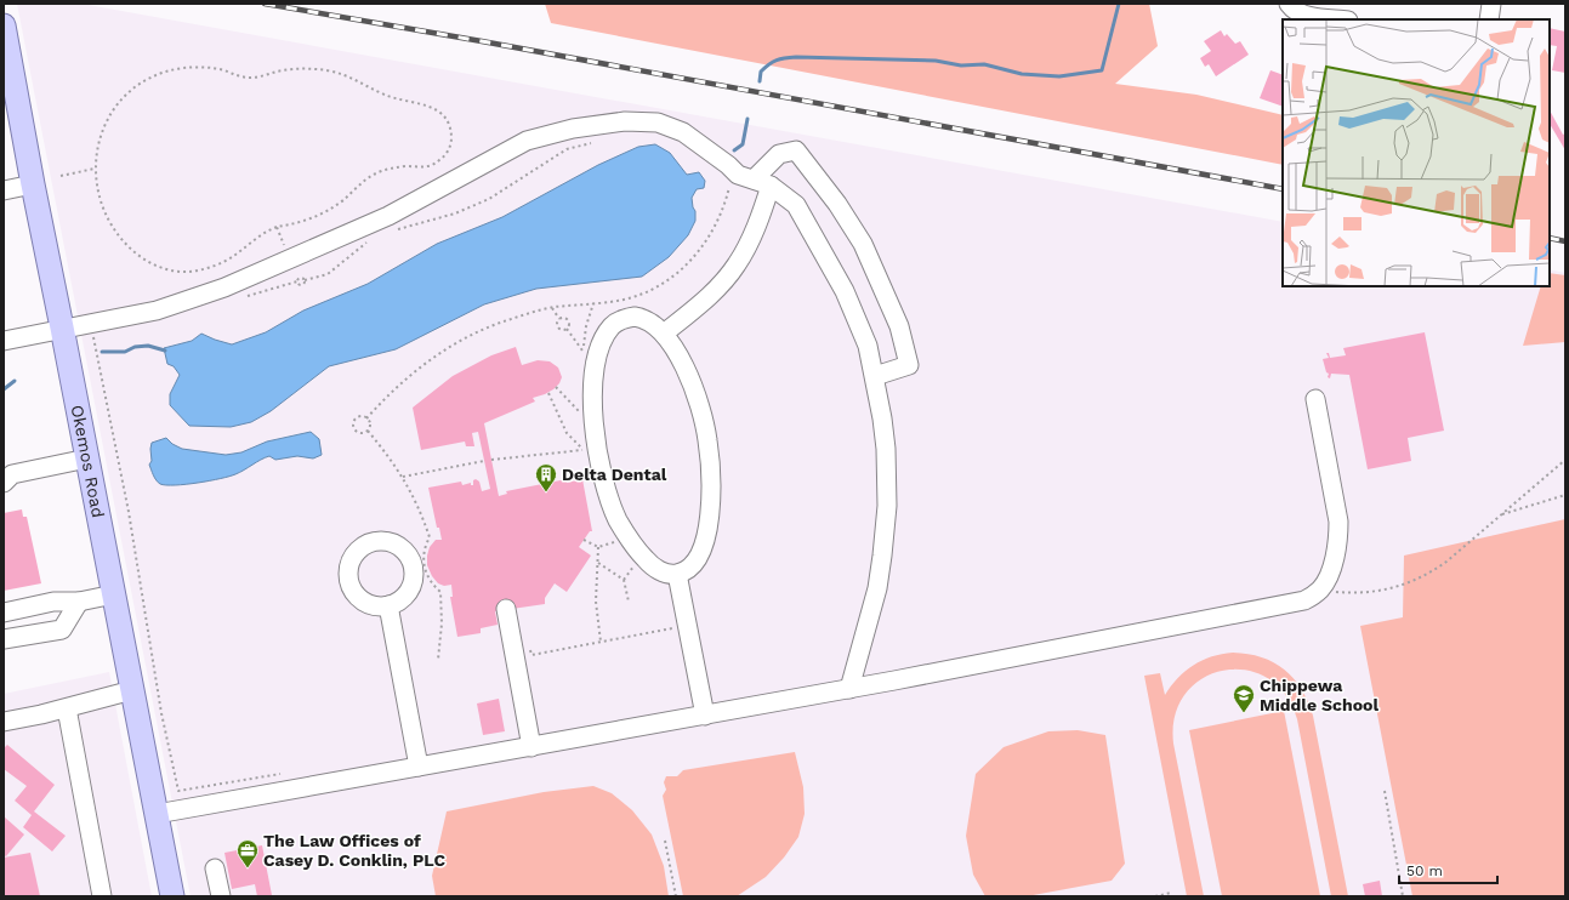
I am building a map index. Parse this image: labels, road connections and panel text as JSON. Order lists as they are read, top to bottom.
{
  "streets": {
    "main road": ["Okemos Road"]
  },
  "places": {
    "building": ["Delta Dental"],
    "school or university": ["Chippewa Middle School"],
    "office": ["The Law Offices of Casey D. Conklin, PLC"]
  },
  "scale_bar": "50 m"
}
